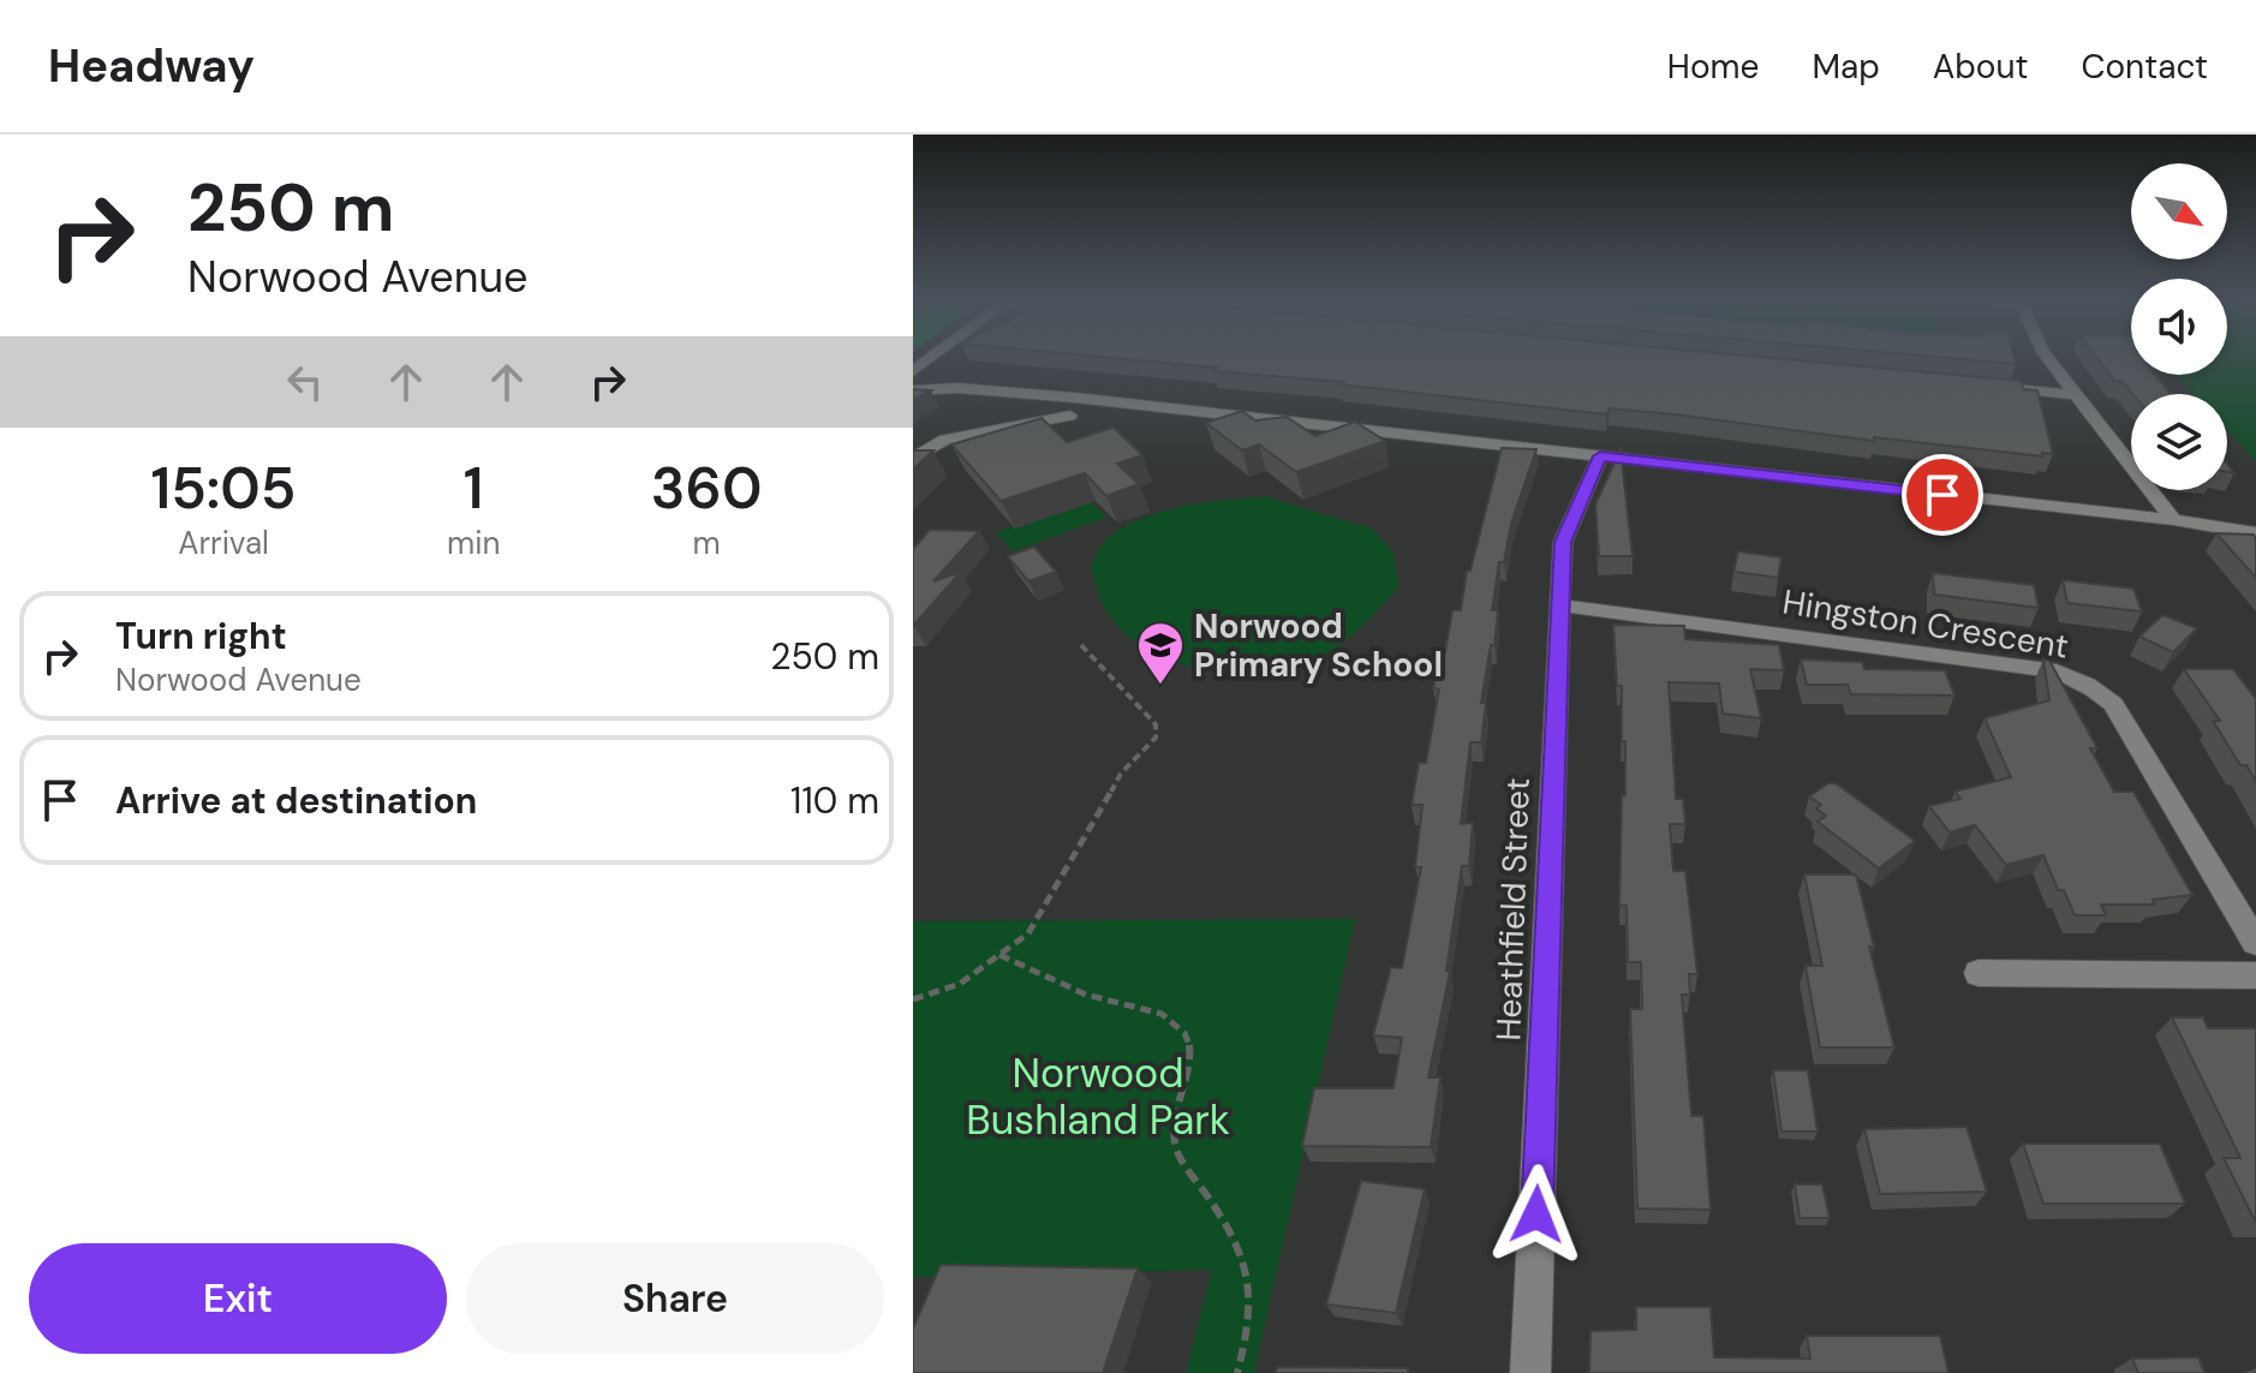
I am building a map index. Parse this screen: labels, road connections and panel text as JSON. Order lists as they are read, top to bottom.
{
  "streets": {
    "street": ["Hingston Crescent", "Heathfield Street"]
  },
  "crossings": [
    ["Hingston Crescent", "Heathfield Street"]
  ],
  "parks": ["Norwood Bushland Park"],
  "places": {
    "school or university": ["Norwood Primary School"]
  },
  "north": "bottom right",
  "page": {
    "header": "Headway",
    "nav": [
      "Home",
      "Map",
      "About",
      "Contact"
    ],
    "turn": ["250 m", "Norwood Avenue"],
    "eta": [
      "15:05",
      "Arrival",
      "1",
      "min",
      "360",
      "m"
    ],
    "list": [
      {
        "name": "Turn right",
        "note": "Norwood Avenue",
        "value": "250 m"
      },
      {
        "name": "Arrive at destination",
        "value": "110 m"
      }
    ],
    "buttons": ["Exit", "Share"]
  }
}
